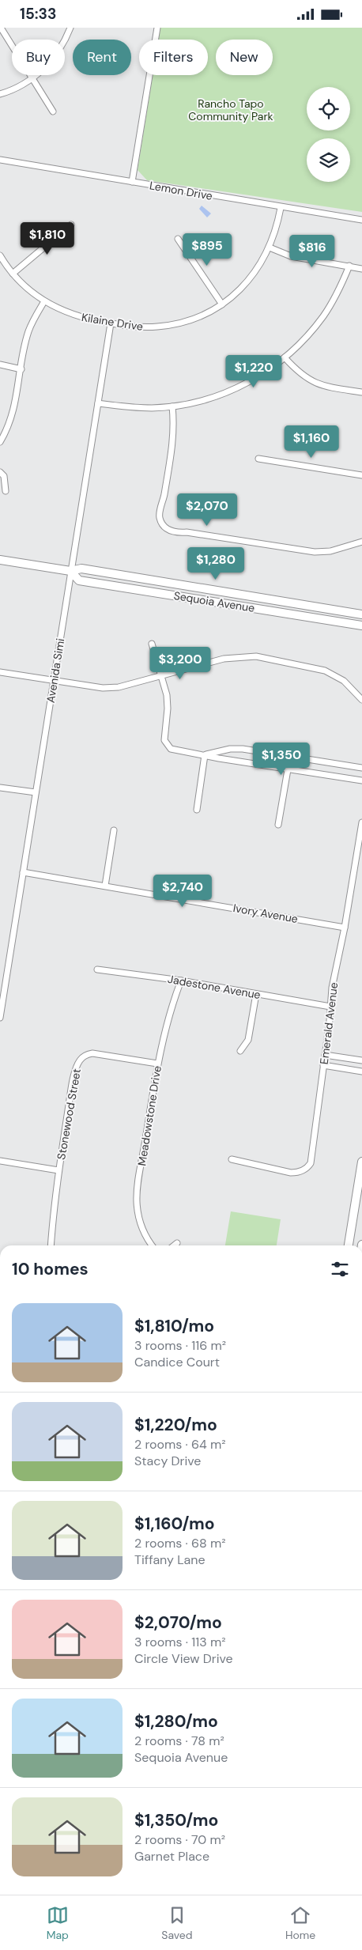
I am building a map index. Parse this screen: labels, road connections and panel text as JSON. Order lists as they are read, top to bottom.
{
  "streets": {
    "street": [
      "Lemon Drive",
      "Kilaine Drive",
      "Sequoia Avenue",
      "Avenida Simi",
      "Ivory Avenue",
      "Jadestone Avenue",
      "Emerald Avenue",
      "Stonewood Street",
      "Meadowstone Drive"
    ]
  },
  "crossings": [
    ["Lemon Drive", "Kilaine Drive"],
    ["Kilaine Drive", "Avenida Simi"],
    ["Sequoia Avenue", "Avenida Simi"],
    ["Avenida Simi", "Ivory Avenue"],
    ["Ivory Avenue", "Emerald Avenue"],
    ["Jadestone Avenue", "Emerald Avenue"],
    ["Jadestone Avenue", "Meadowstone Drive"],
    ["Stonewood Street", "Meadowstone Drive"]
  ],
  "parks": ["Rancho Tapo Community Park"],
  "page": {
    "status": "15:33",
    "chip": [
      "Buy",
      "Rent",
      "Filters",
      "New"
    ],
    "price": [
      "$1,810",
      "$895",
      "$816",
      "$1,220",
      "$1,160",
      "$2,070",
      "$1,280",
      "$3,200",
      "$1,350",
      "$2,740"
    ],
    "heading": "10 homes",
    "list": [
      {
        "name": "$1,810/mo",
        "note": "3 rooms · 116 m² · Candice Court"
      },
      {
        "name": "$1,220/mo",
        "note": "2 rooms · 64 m² · Stacy Drive"
      },
      {
        "name": "$1,160/mo",
        "note": "2 rooms · 68 m² · Tiffany Lane"
      },
      {
        "name": "$2,070/mo",
        "note": "3 rooms · 113 m² · Circle View Drive"
      },
      {
        "name": "$1,280/mo",
        "note": "2 rooms · 78 m² · Sequoia Avenue"
      },
      {
        "name": "$1,350/mo",
        "note": "2 rooms · 70 m² · Garnet Place"
      }
    ],
    "tabs": ["Map", "Saved", "Home"]
  }
}
